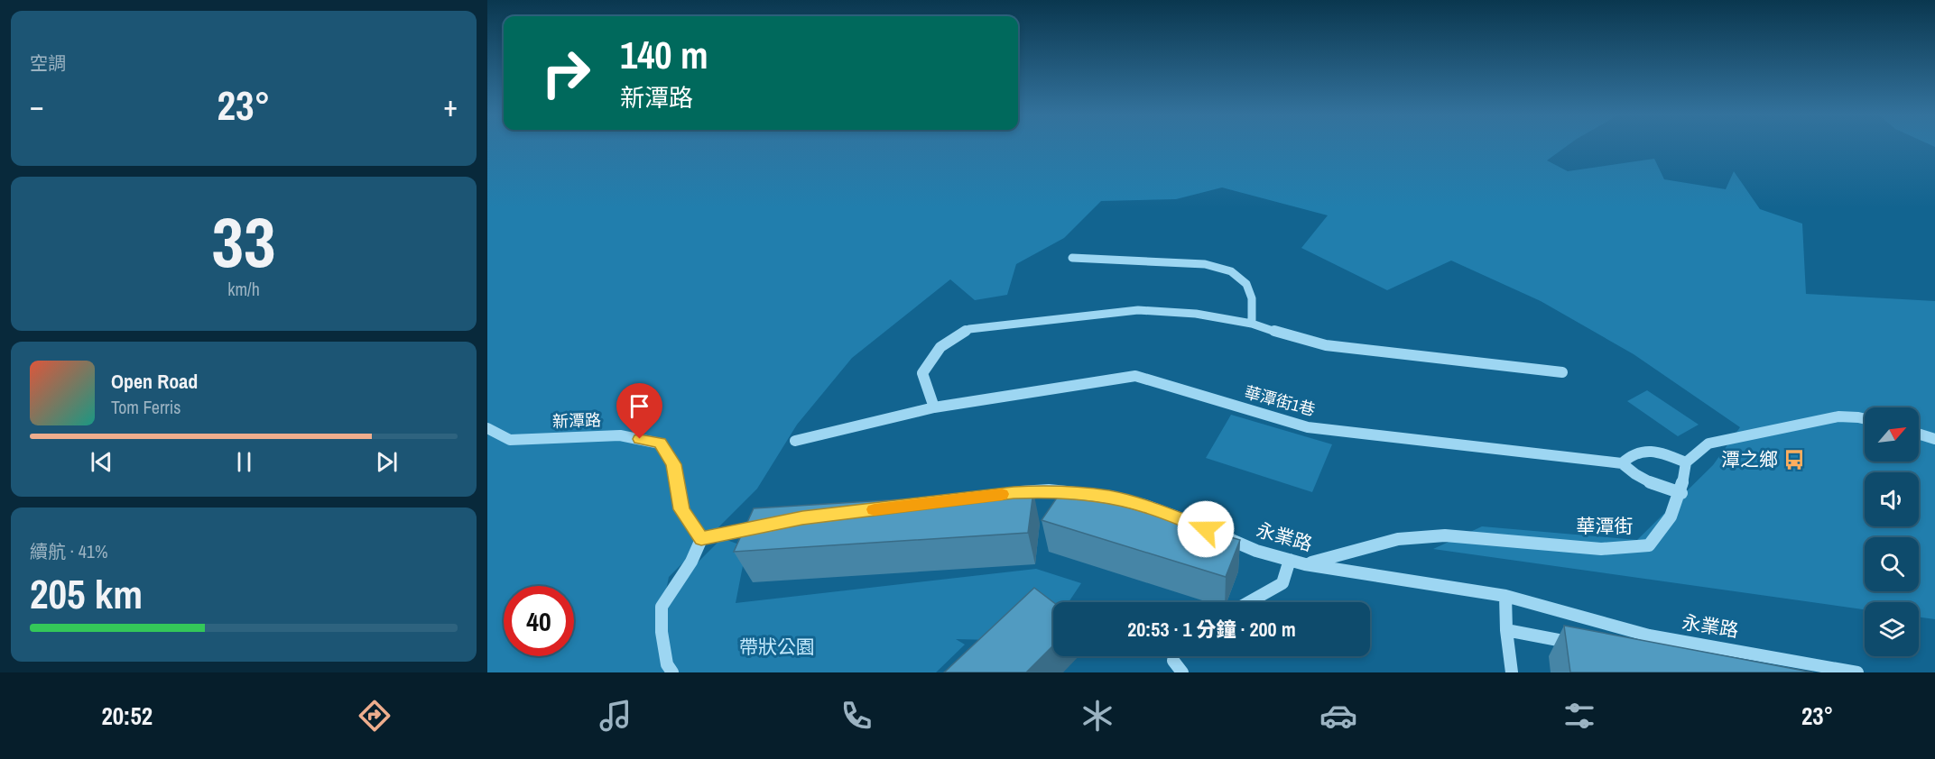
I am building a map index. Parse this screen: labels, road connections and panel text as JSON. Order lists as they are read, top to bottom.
{
  "streets": {
    "street": [
      "華潭街1巷",
      "新潭路",
      "華潭街",
      "永業路"
    ]
  },
  "crossings": [
    ["華潭街", "永業路"]
  ],
  "parks": ["帶狀公園"],
  "places": {
    "bus stop": ["潭之鄉"]
  },
  "north": "top right",
  "page": {
    "tile": [
      "空調",
      ["33", "km/h"],
      ["續航 · 41%", "205 km"]
    ],
    "turn": ["140 m", "新潭路"],
    "heat": ["−", "23°", "+"],
    "song": ["Open Road", "Tom Ferris"],
    "limit": "40",
    "trip": "20:53 · 1 分鐘 · 200 m",
    "tabs": ["20:52", "23°"]
  }
}
